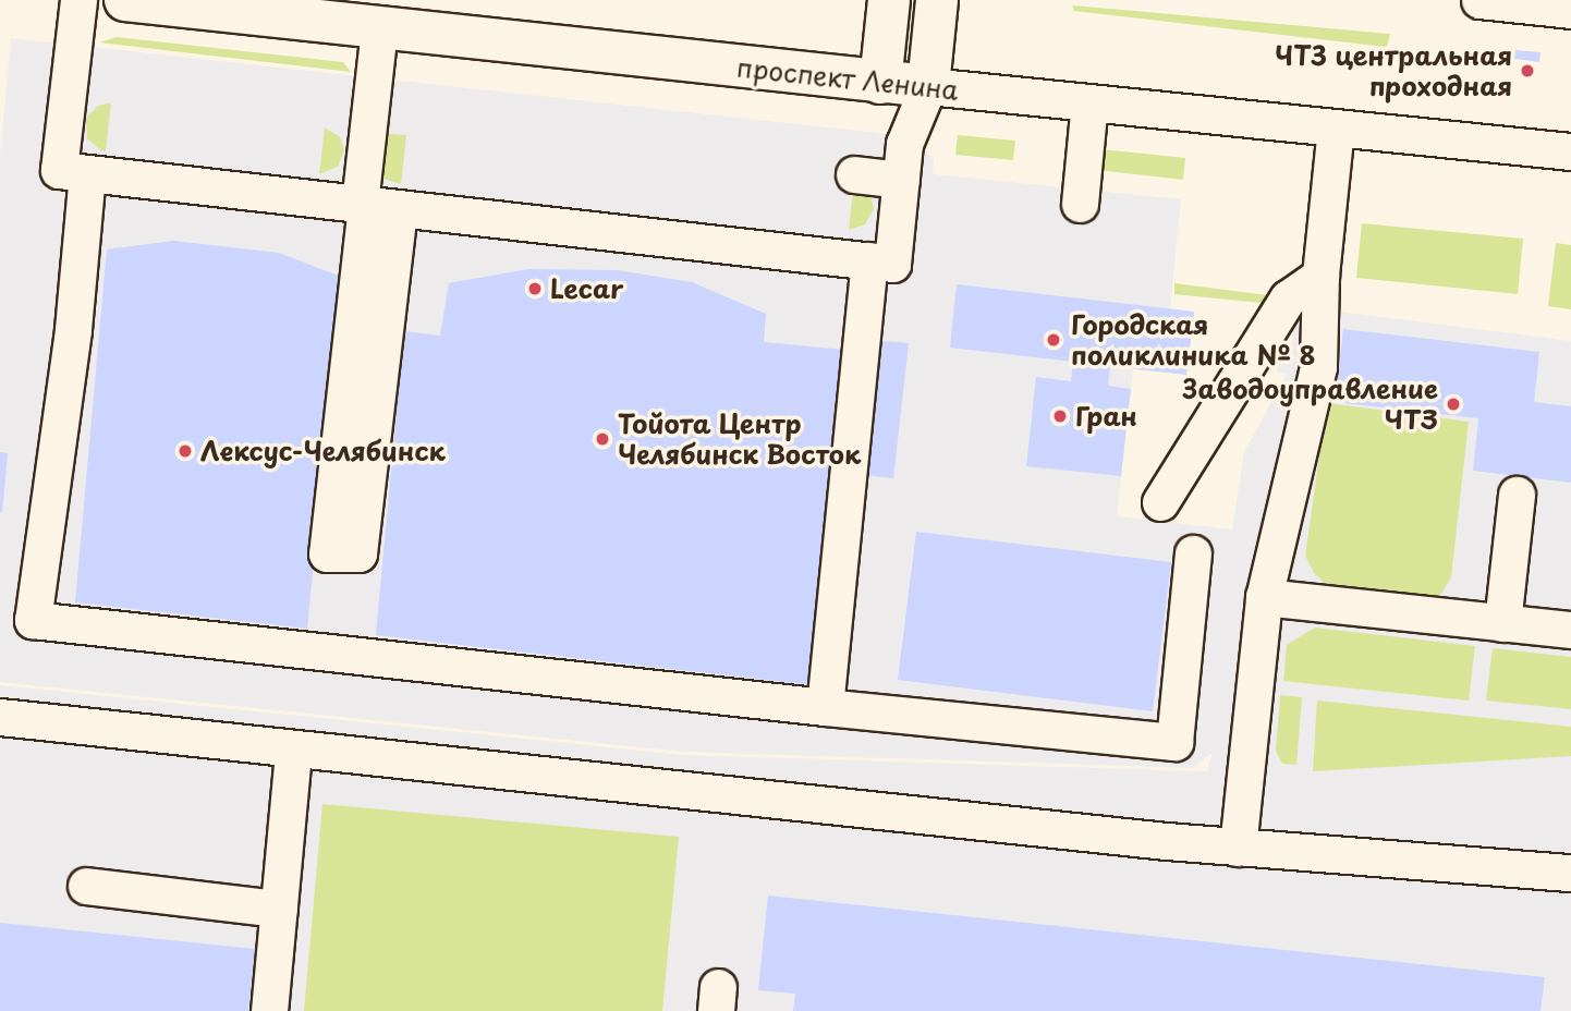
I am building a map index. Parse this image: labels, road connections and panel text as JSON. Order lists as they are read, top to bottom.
{
  "streets": {
    "main road": ["проспект Ленина"]
  },
  "places": [
    "ЧТЗ центральная проходная",
    "Lecar",
    "Городская поликлиника № 8",
    "Заводоуправление ЧТЗ",
    "Гран",
    "Тойота Центр Челябинск Восток",
    "Лексус-Челябинск"
  ]
}
